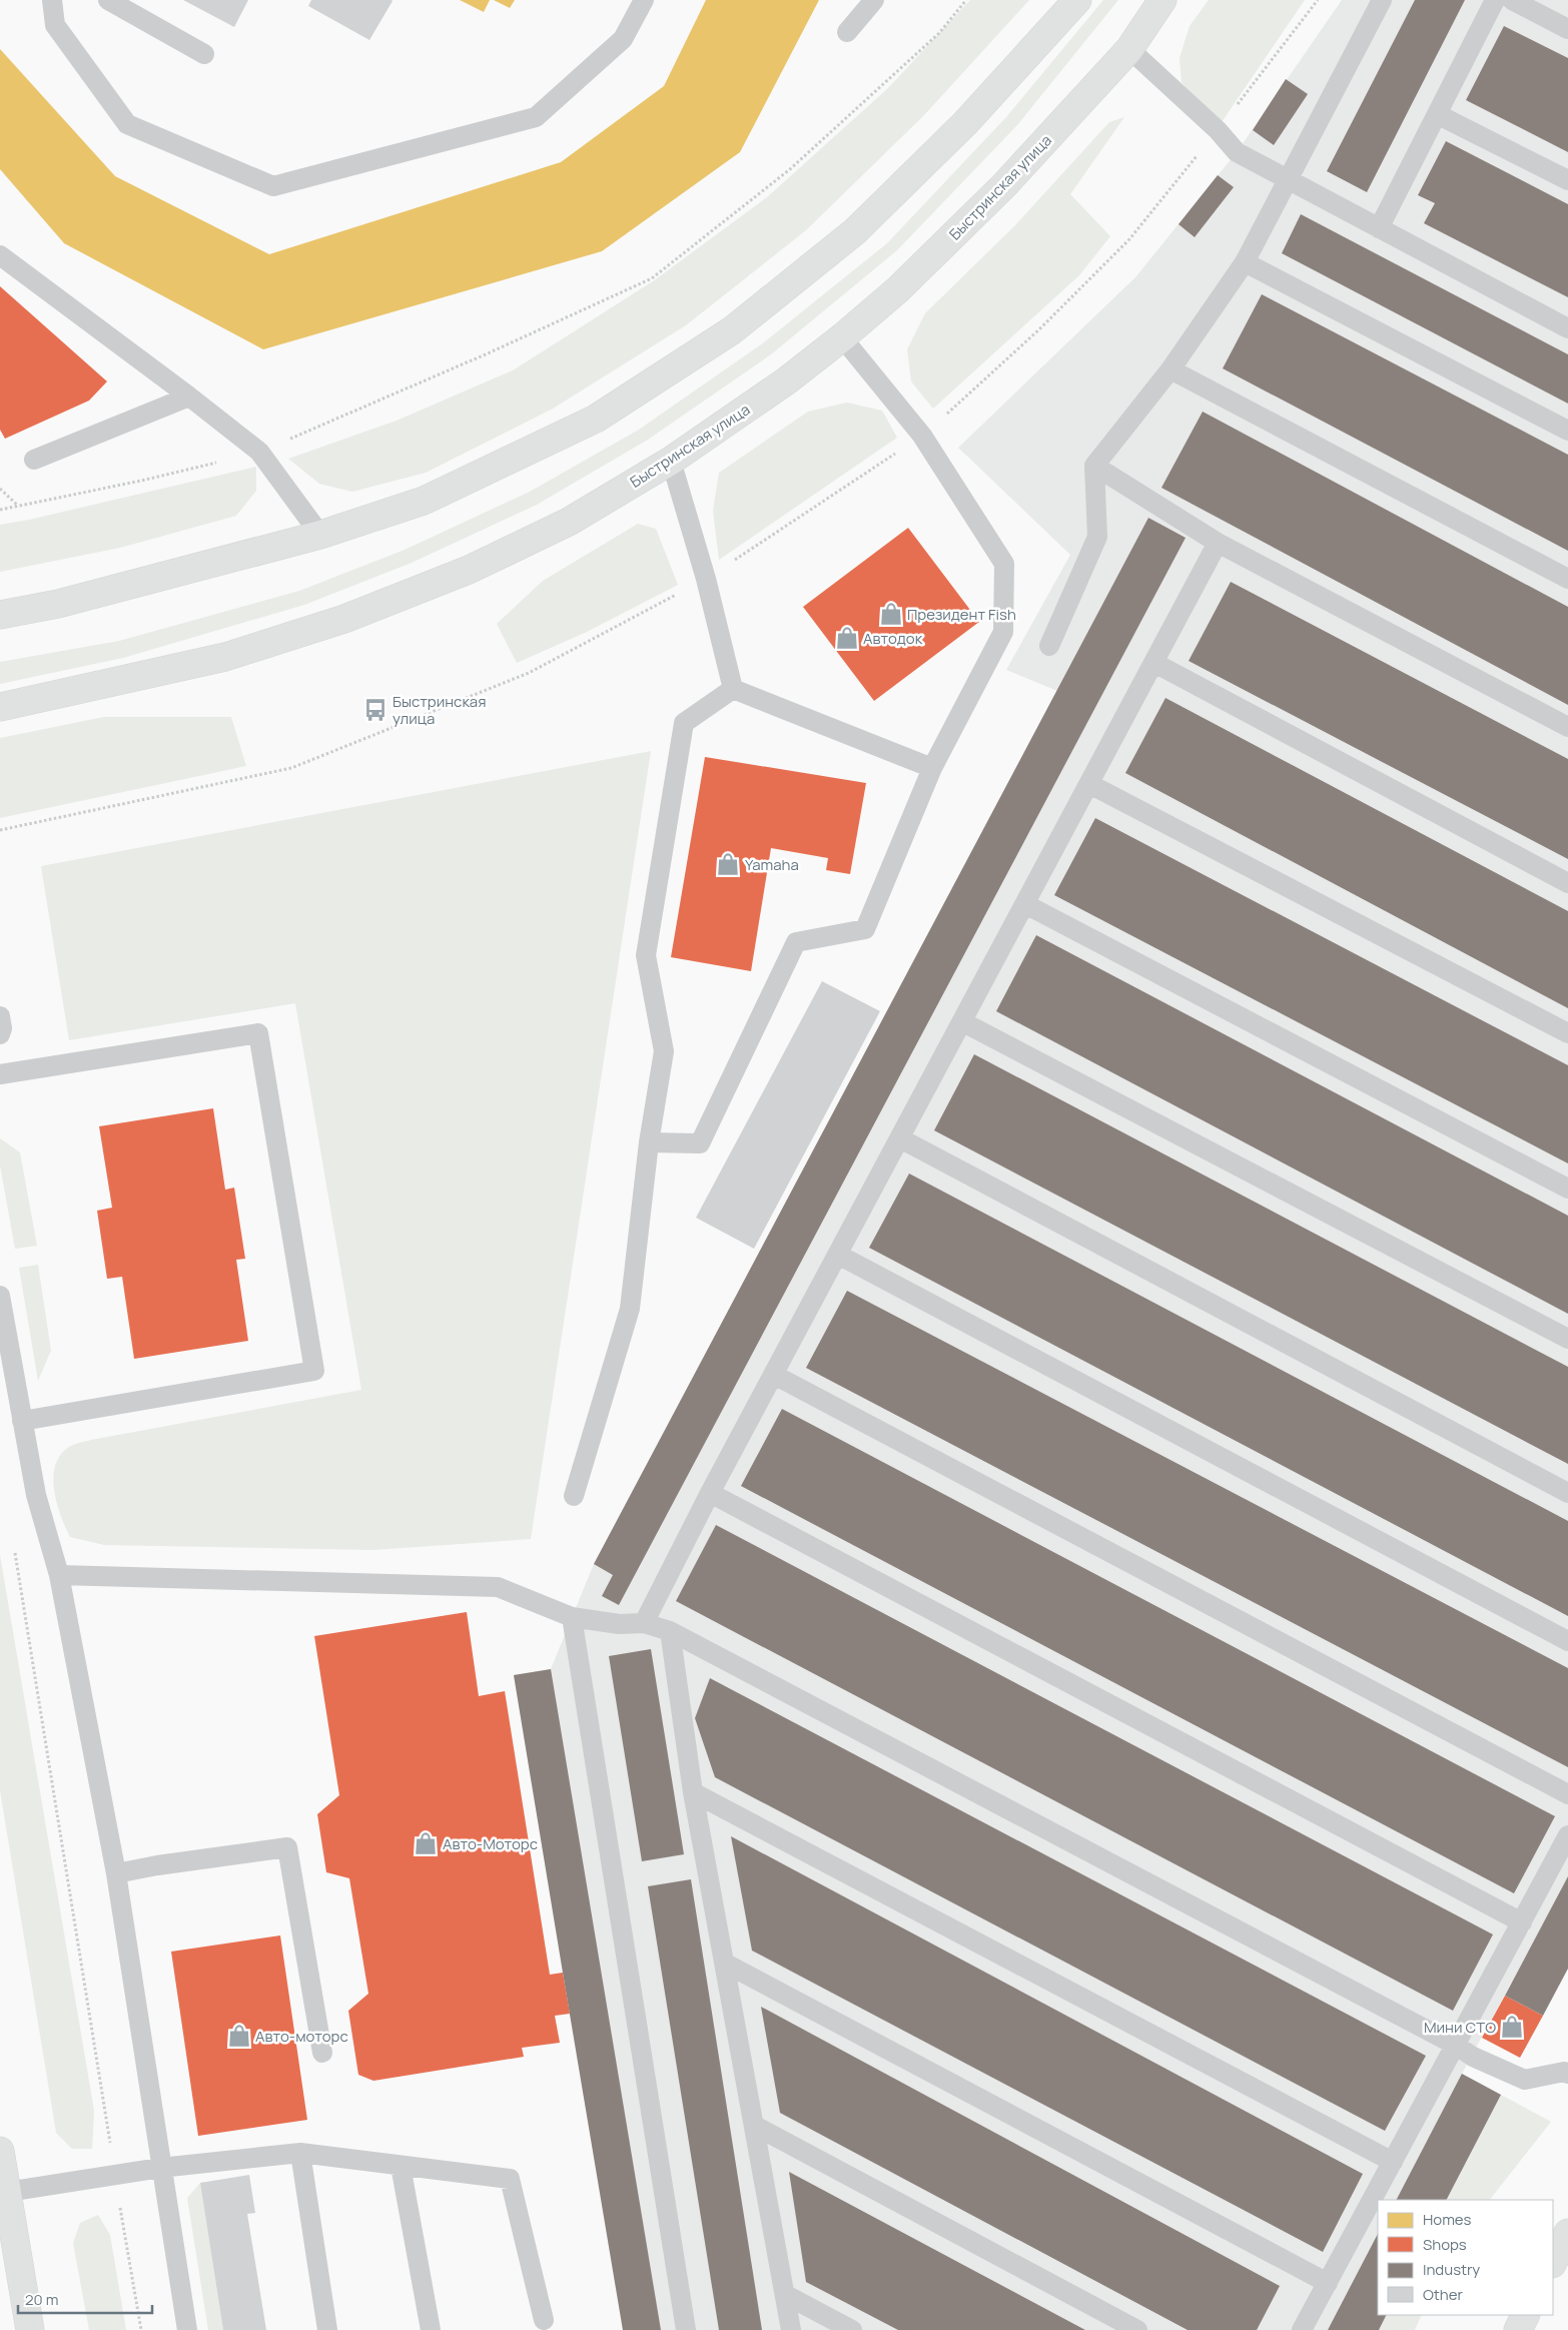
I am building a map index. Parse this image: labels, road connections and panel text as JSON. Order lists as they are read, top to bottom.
{
  "streets": {
    "main road": ["Быстринская улица"]
  },
  "places": {
    "shop": [
      "Президент Fish",
      "Автодок",
      "Yamaha",
      "Авто-Моторс",
      "Мини СТО",
      "Авто-моторс"
    ],
    "bus stop": ["Быстринская улица"]
  },
  "legend": [
    "Homes",
    "Shops",
    "Industry",
    "Other"
  ],
  "scale_bar": "20 m"
}
